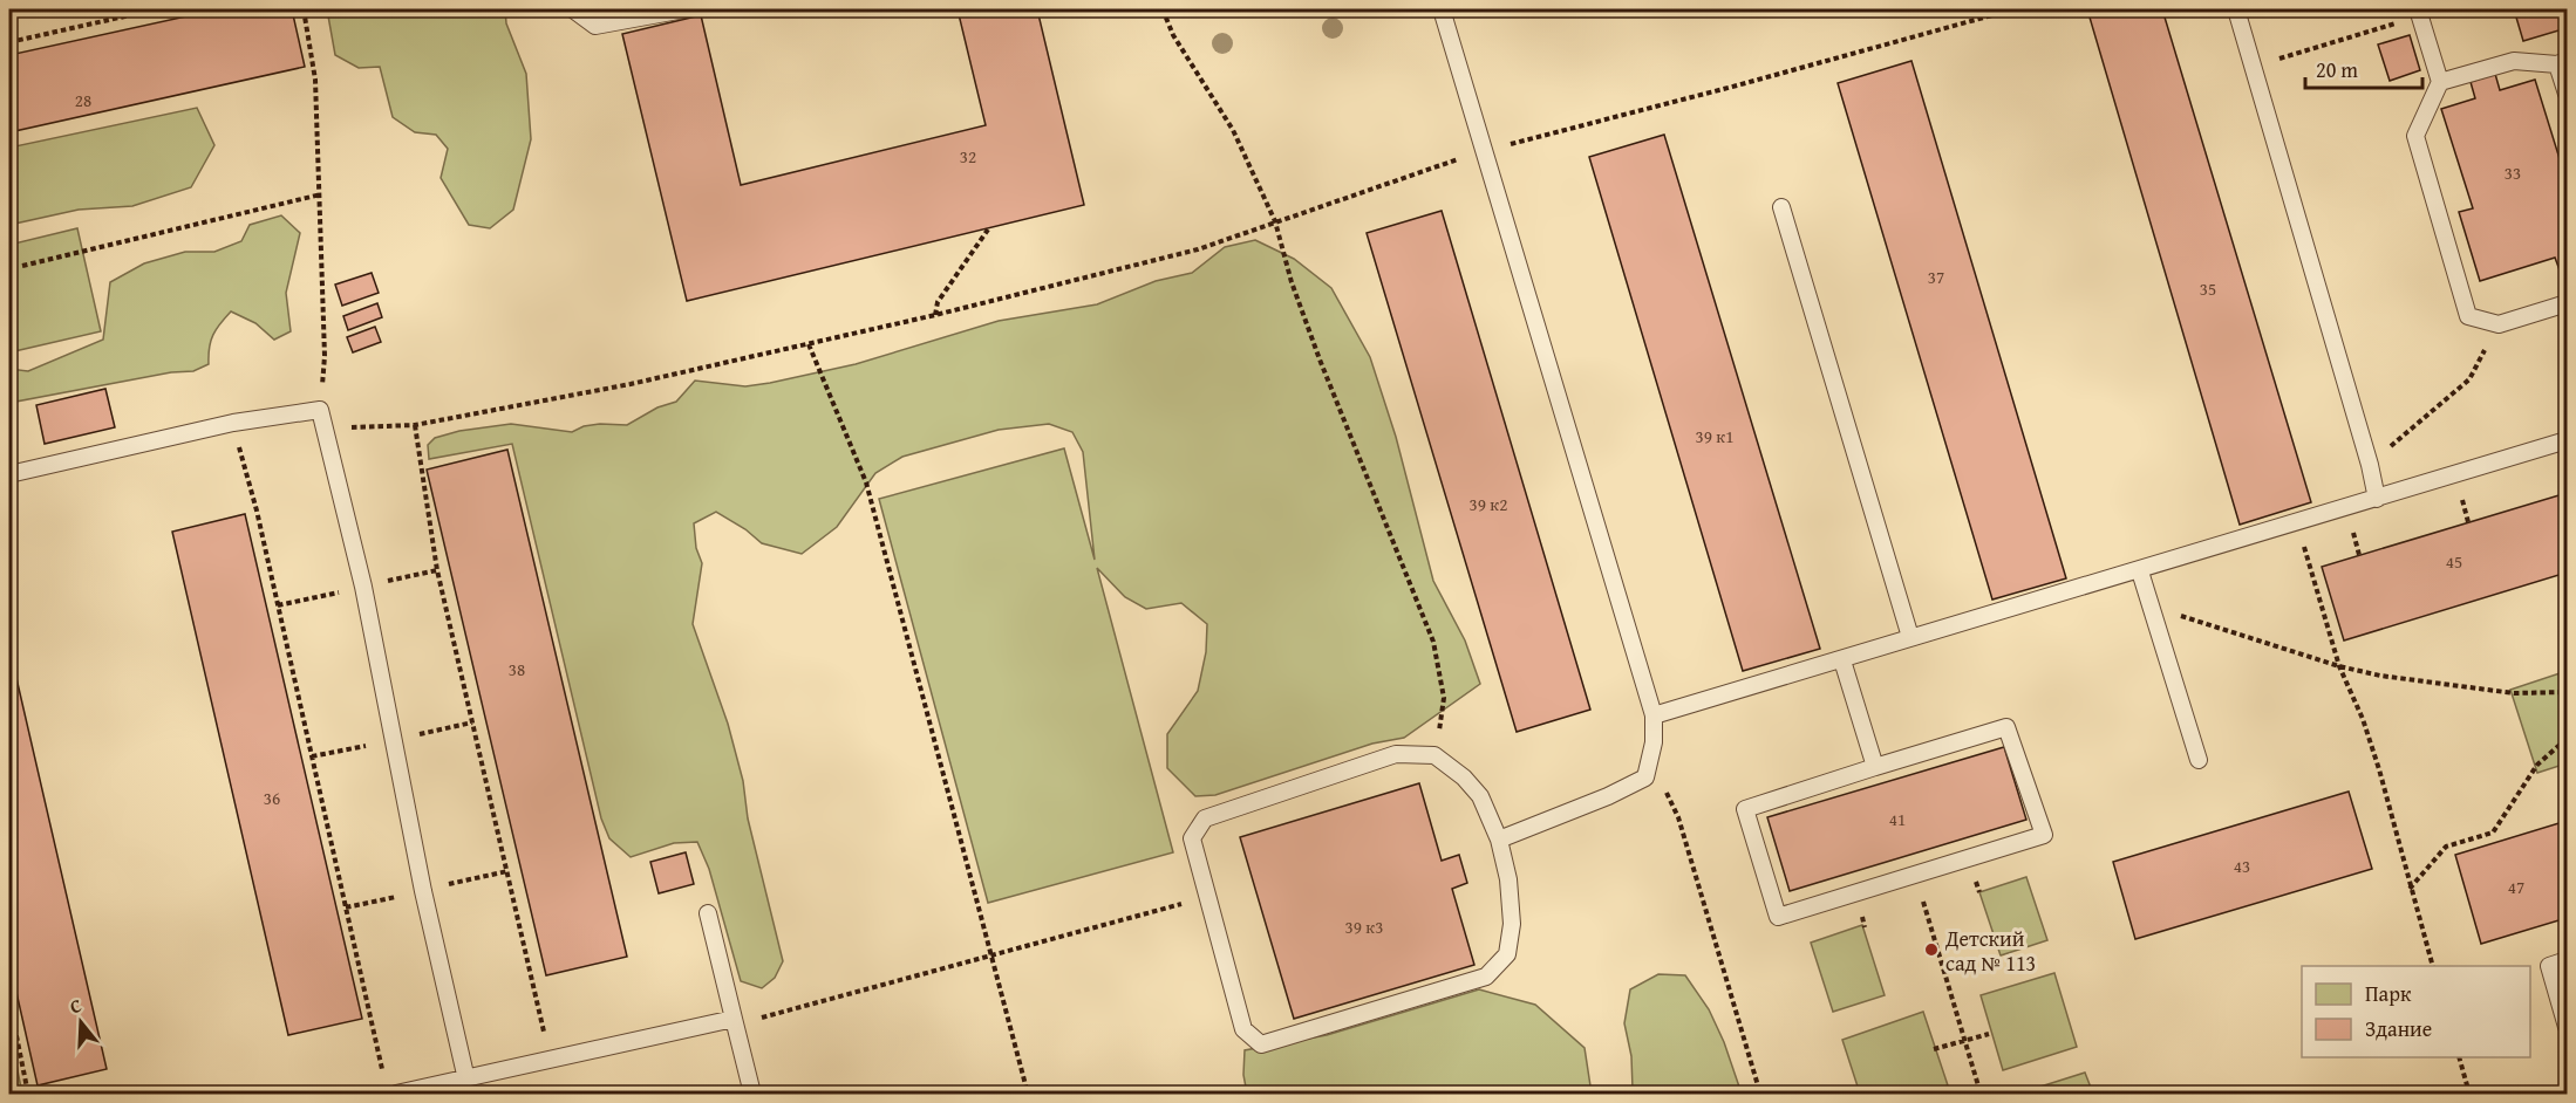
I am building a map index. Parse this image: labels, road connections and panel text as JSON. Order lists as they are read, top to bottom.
{
  "places": ["Детский сад № 113"],
  "house_numbers": [
    "28",
    "32",
    "33",
    "37",
    "35",
    "39 к1",
    "39 к2",
    "45",
    "38",
    "36",
    "41",
    "43",
    "47",
    "39 к3"
  ],
  "legend": ["Парк", "Здание"],
  "scale_bar": "20 m",
  "north": "top"
}
